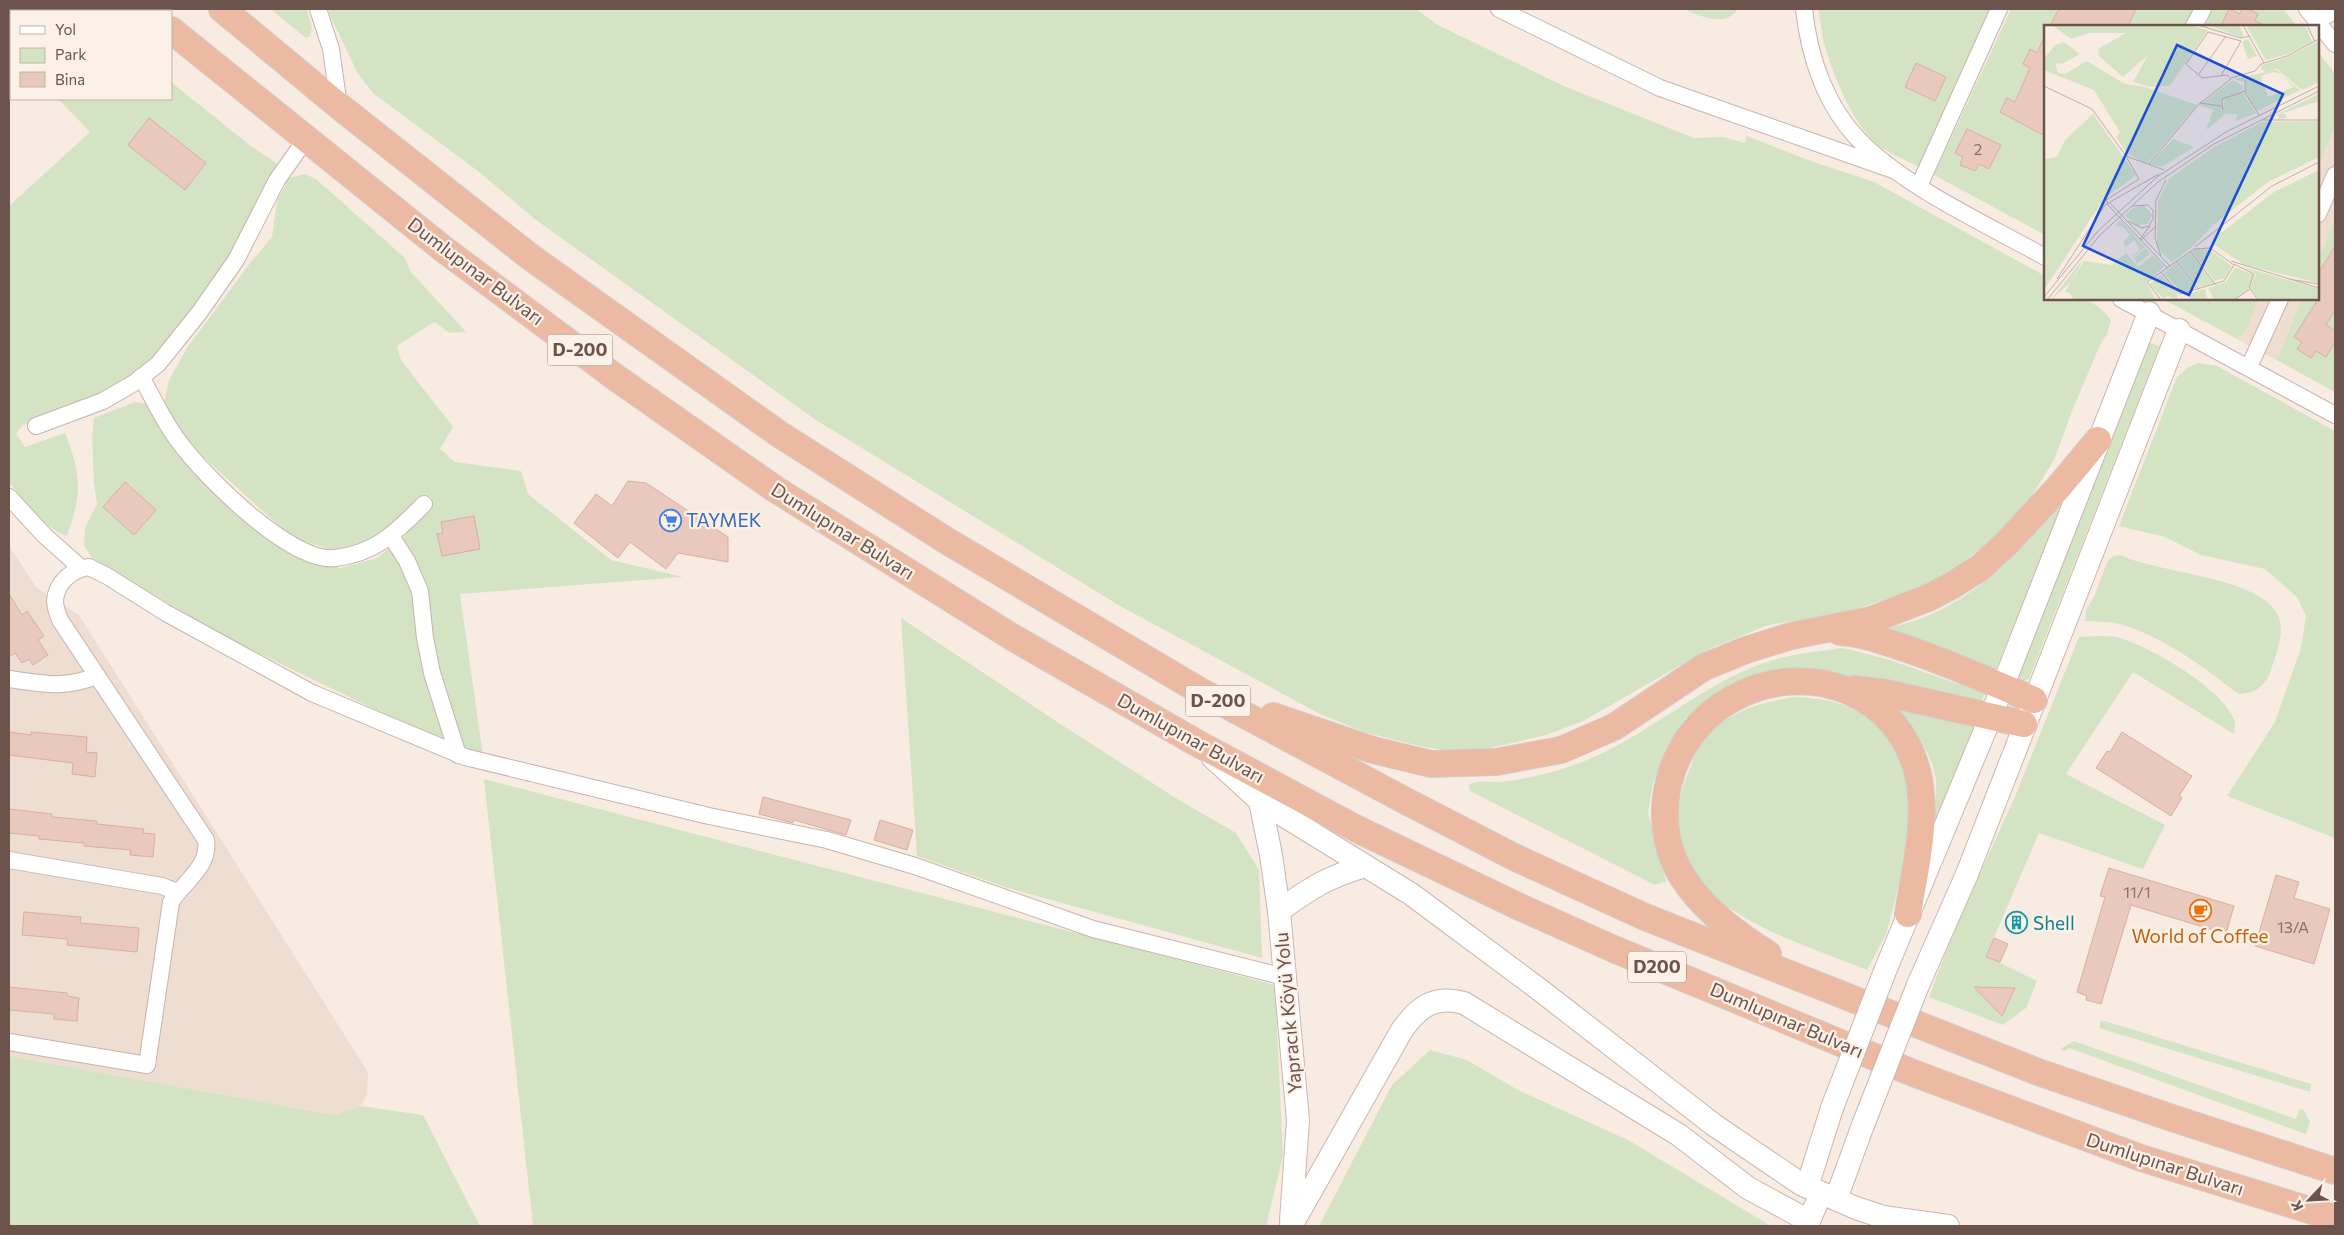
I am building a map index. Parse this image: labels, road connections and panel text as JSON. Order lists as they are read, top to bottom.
{
  "streets": {
    "highway": ["Dumlupınar Bulvarı", "D-200", "D200"],
    "main road": ["Yapracık Köyü Yolu"]
  },
  "places": {
    "supermarket": ["TAYMEK"],
    "cafe": ["World of Coffee"],
    "building": ["Shell"]
  },
  "house_numbers": ["2", "11/1", "13/A"],
  "legend": ["Yol", "Park", "Bina"],
  "north": "bottom left"
}
